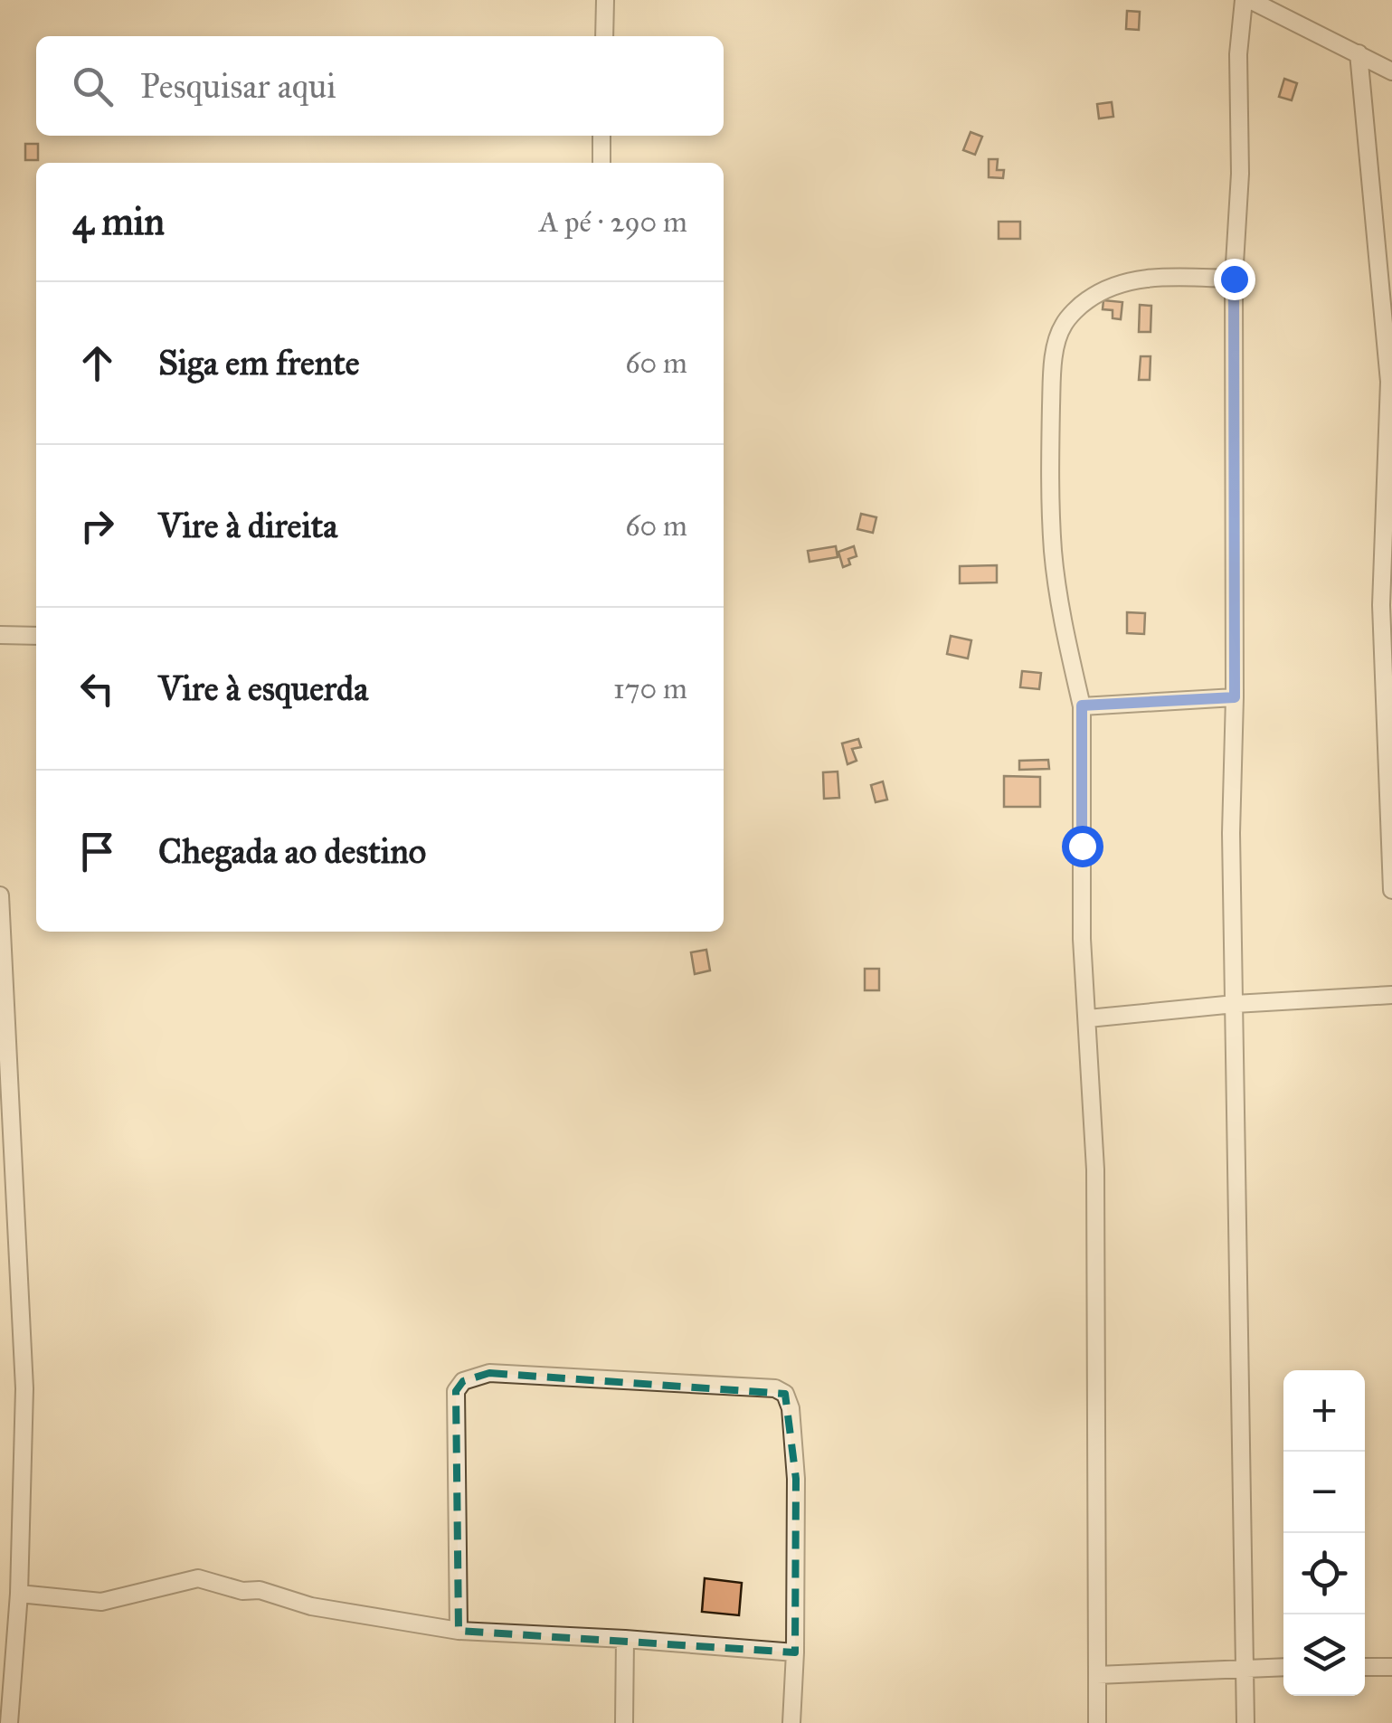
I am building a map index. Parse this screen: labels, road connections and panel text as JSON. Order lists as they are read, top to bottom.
{
  "page": {
    "search": "Pesquisar aqui",
    "heading": ["4 min", "A pé · 290 m"],
    "list": [
      ["Siga em frente", "60 m"],
      ["Vire à direita", "60 m"],
      ["Vire à esquerda", "170 m"],
      "Chegada ao destino"
    ],
    "map_buttons": ["+", "−"]
  }
}
